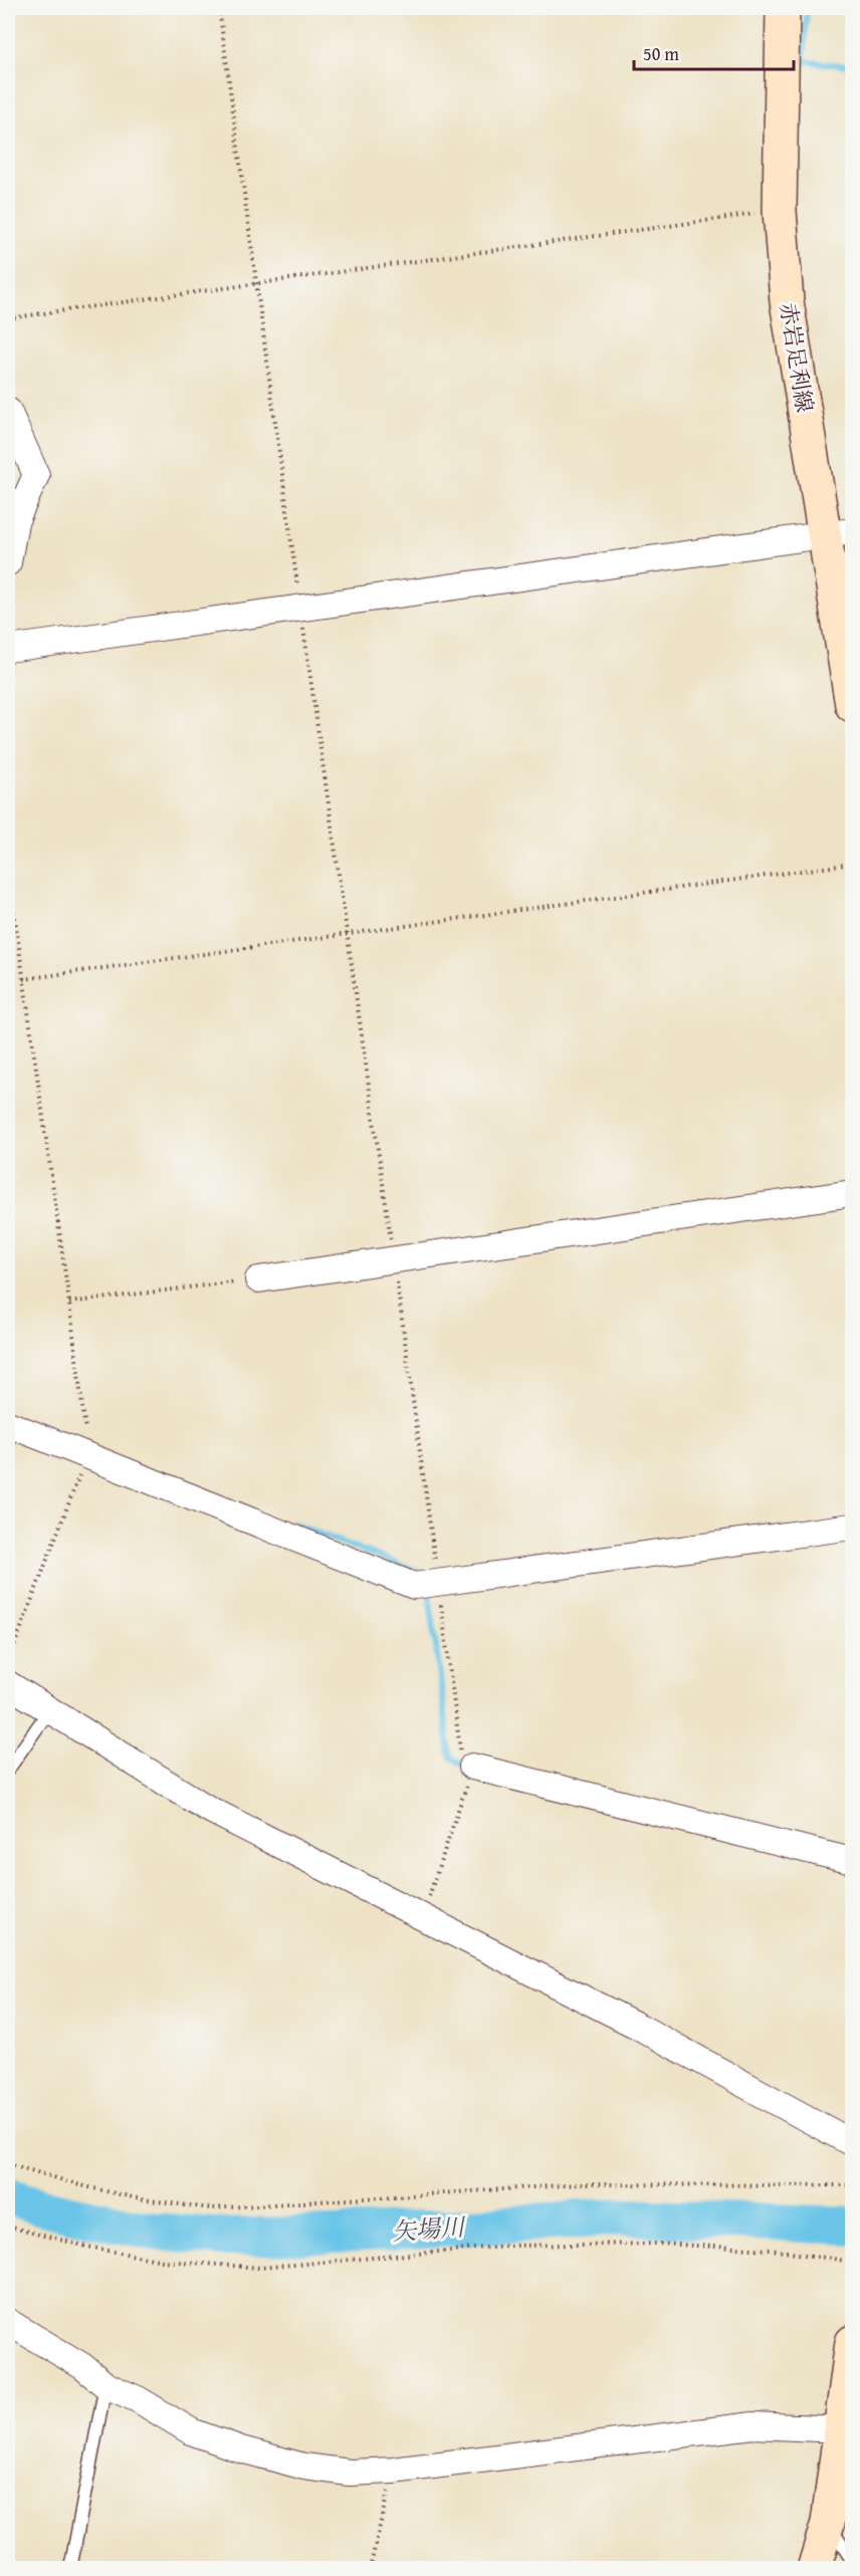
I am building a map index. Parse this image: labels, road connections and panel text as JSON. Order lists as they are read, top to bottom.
{
  "streets": {
    "main road": ["赤岩足利線"]
  },
  "water": ["矢場川"],
  "scale_bar": "50 m"
}
